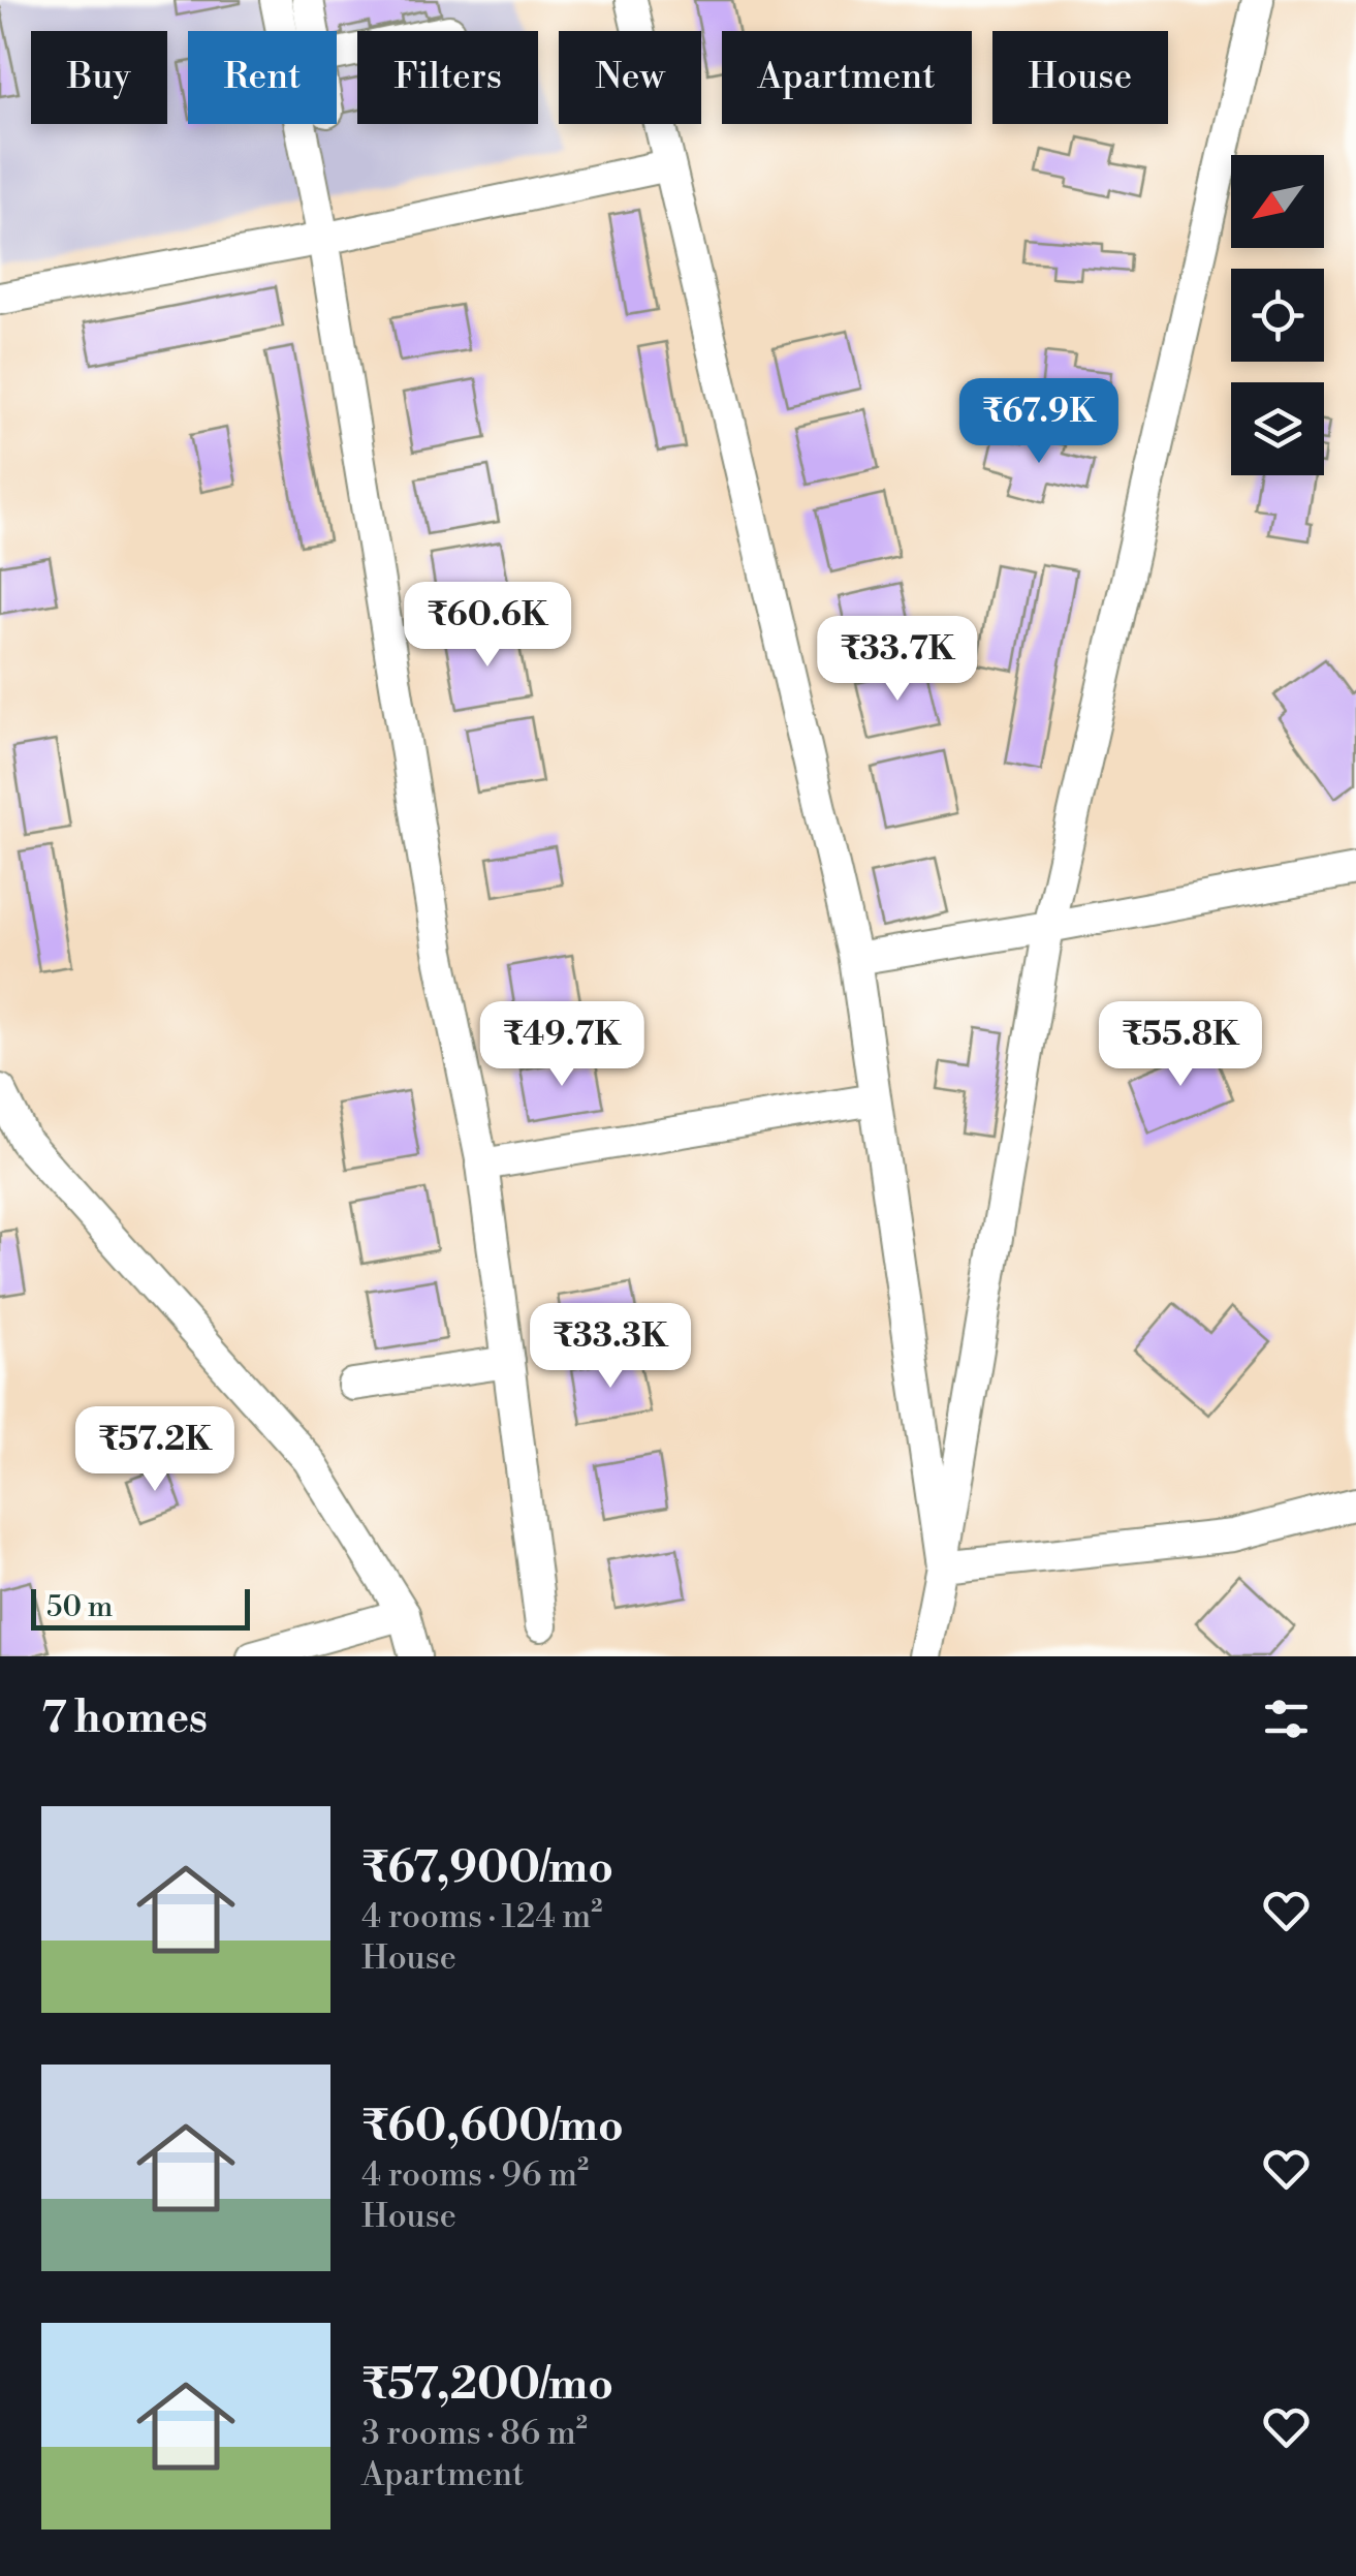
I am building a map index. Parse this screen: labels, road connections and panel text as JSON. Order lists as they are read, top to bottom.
{
  "scale_bar": "50 m",
  "north": "bottom left",
  "page": {
    "chip": [
      "Buy",
      "Rent",
      "Filters",
      "New",
      "Apartment",
      "House"
    ],
    "price": [
      "₹67.9K",
      "₹60.6K",
      "₹33.7K",
      "₹49.7K",
      "₹55.8K",
      "₹33.3K",
      "₹57.2K"
    ],
    "scale": "50 m",
    "heading": "7 homes",
    "list": [
      {
        "name": "₹67,900/mo",
        "note": "4 rooms · 124 m² · House"
      },
      {
        "name": "₹60,600/mo",
        "note": "4 rooms · 96 m² · House"
      },
      {
        "name": "₹57,200/mo",
        "note": "3 rooms · 86 m² · Apartment"
      }
    ]
  }
}
